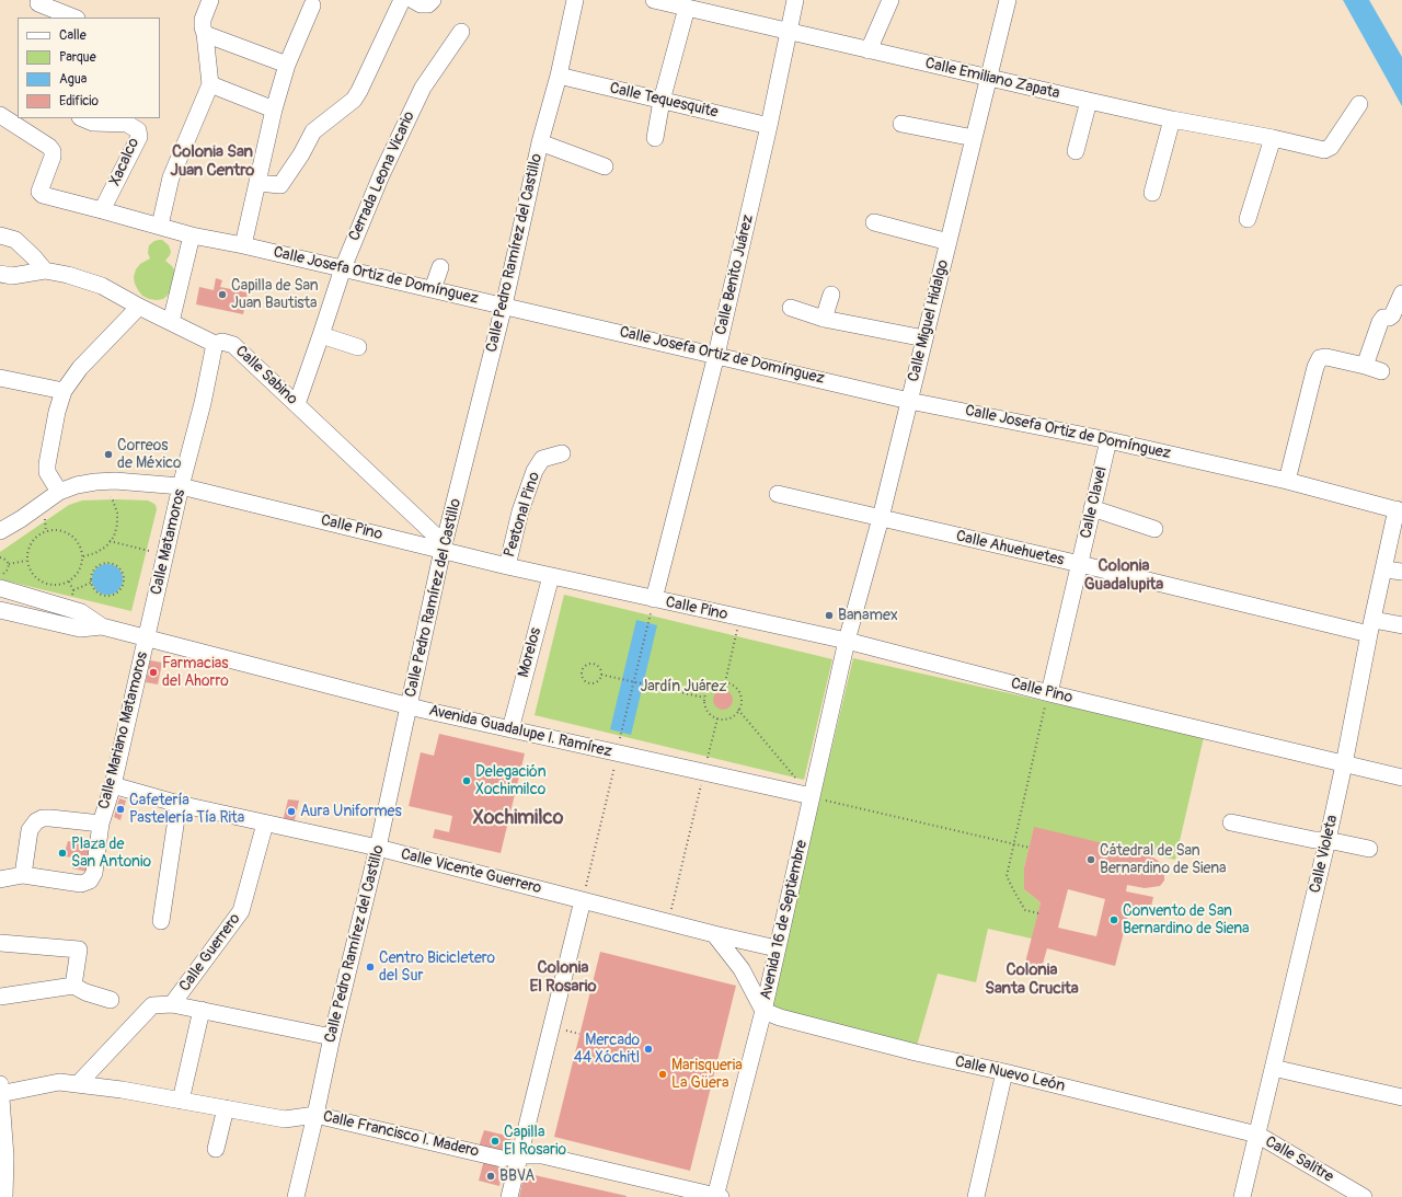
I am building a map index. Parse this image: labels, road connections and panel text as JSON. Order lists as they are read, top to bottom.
{
  "streets": {
    "street": [
      "Calle Emiliano Zapata",
      "Calle Tequesquite",
      "Xacalco",
      "Cerrada Leona Vicario",
      "Calle Pedro Ramírez del Castillo",
      "Calle Benito Juárez",
      "Calle Josefa Ortiz de Domínguez",
      "Calle Miguel Hidalgo",
      "Calle Sabino",
      "Calle Clavel",
      "Peatonal Pino",
      "Calle Pino",
      "Calle Matamoros",
      "Calle Ahuehuetes",
      "Morelos",
      "Calle Mariano Matamoros",
      "Avenida Guadalupe I. Ramírez",
      "Calle Violeta",
      "Calle Vicente Guerrero",
      "Avenida 16 de Septiembre",
      "Calle Guerrero",
      "Calle Nuevo León",
      "Calle Francisco I. Madero",
      "Calle Salitre"
    ]
  },
  "crossings": [
    ["Calle Emiliano Zapata", "Calle Benito Juárez"],
    ["Calle Emiliano Zapata", "Calle Miguel Hidalgo"],
    ["Calle Tequesquite", "Calle Pedro Ramírez del Castillo"],
    ["Calle Tequesquite", "Calle Benito Juárez"],
    ["Xacalco", "Calle Josefa Ortiz de Domínguez"],
    ["Cerrada Leona Vicario", "Calle Josefa Ortiz de Domínguez"],
    ["Cerrada Leona Vicario", "Calle Sabino"],
    ["Calle Pedro Ramírez del Castillo", "Calle Josefa Ortiz de Domínguez"],
    ["Calle Pedro Ramírez del Castillo", "Calle Sabino"],
    ["Calle Pedro Ramírez del Castillo", "Calle Pino"],
    ["Calle Pedro Ramírez del Castillo", "Avenida Guadalupe I. Ramírez"],
    ["Calle Pedro Ramírez del Castillo", "Calle Vicente Guerrero"],
    ["Calle Pedro Ramírez del Castillo", "Calle Francisco I. Madero"],
    ["Calle Benito Juárez", "Calle Josefa Ortiz de Domínguez"],
    ["Calle Benito Juárez", "Calle Pino"],
    ["Calle Josefa Ortiz de Domínguez", "Calle Miguel Hidalgo"],
    ["Calle Josefa Ortiz de Domínguez", "Calle Clavel"],
    ["Calle Josefa Ortiz de Domínguez", "Calle Violeta"],
    ["Calle Miguel Hidalgo", "Calle Pino"],
    ["Calle Miguel Hidalgo", "Calle Ahuehuetes"],
    ["Calle Miguel Hidalgo", "Avenida 16 de Septiembre"],
    ["Calle Sabino", "Calle Pino"],
    ["Calle Sabino", "Calle Matamoros"],
    ["Calle Clavel", "Calle Pino"],
    ["Calle Clavel", "Calle Ahuehuetes"],
    ["Peatonal Pino", "Calle Pino"],
    ["Calle Pino", "Calle Matamoros"],
    ["Calle Pino", "Morelos"],
    ["Calle Pino", "Calle Violeta"],
    ["Calle Pino", "Avenida 16 de Septiembre"],
    ["Calle Matamoros", "Calle Mariano Matamoros"],
    ["Calle Matamoros", "Avenida Guadalupe I. Ramírez"],
    ["Calle Ahuehuetes", "Calle Violeta"],
    ["Morelos", "Avenida Guadalupe I. Ramírez"],
    ["Calle Mariano Matamoros", "Avenida Guadalupe I. Ramírez"],
    ["Calle Mariano Matamoros", "Calle Vicente Guerrero"],
    ["Avenida Guadalupe I. Ramírez", "Avenida 16 de Septiembre"],
    ["Calle Violeta", "Calle Nuevo León"],
    ["Calle Violeta", "Calle Salitre"],
    ["Calle Vicente Guerrero", "Avenida 16 de Septiembre"],
    ["Calle Vicente Guerrero", "Calle Guerrero"],
    ["Avenida 16 de Septiembre", "Calle Nuevo León"],
    ["Avenida 16 de Septiembre", "Calle Francisco I. Madero"],
    ["Calle Nuevo León", "Calle Salitre"]
  ],
  "districts": [
    "Colonia San Juan Centro",
    "Colonia Guadalupita",
    "Xochimilco",
    "Colonia El Rosario",
    "Colonia Santa Crucita"
  ],
  "parks": ["Jardín Juárez"],
  "places": [
    "Capilla de San Juan Bautista",
    "Correos de México",
    "Banamex",
    "Farmacias del Ahorro",
    "Delegación Xochimilco",
    "Cafetería Pastelería Tía Rita",
    "Aura Uniformes",
    "Plaza de San Antonio",
    "Cátedral de San Bernardino de Siena",
    "Convento de San Bernardino de Siena",
    "Centro Bicicletero del Sur",
    "Mercado 44 Xóchitl",
    "Marisqueria La Güera",
    "Capilla El Rosario",
    "BBVA"
  ],
  "legend": [
    "Calle",
    "Parque",
    "Agua",
    "Edificio"
  ]
}
